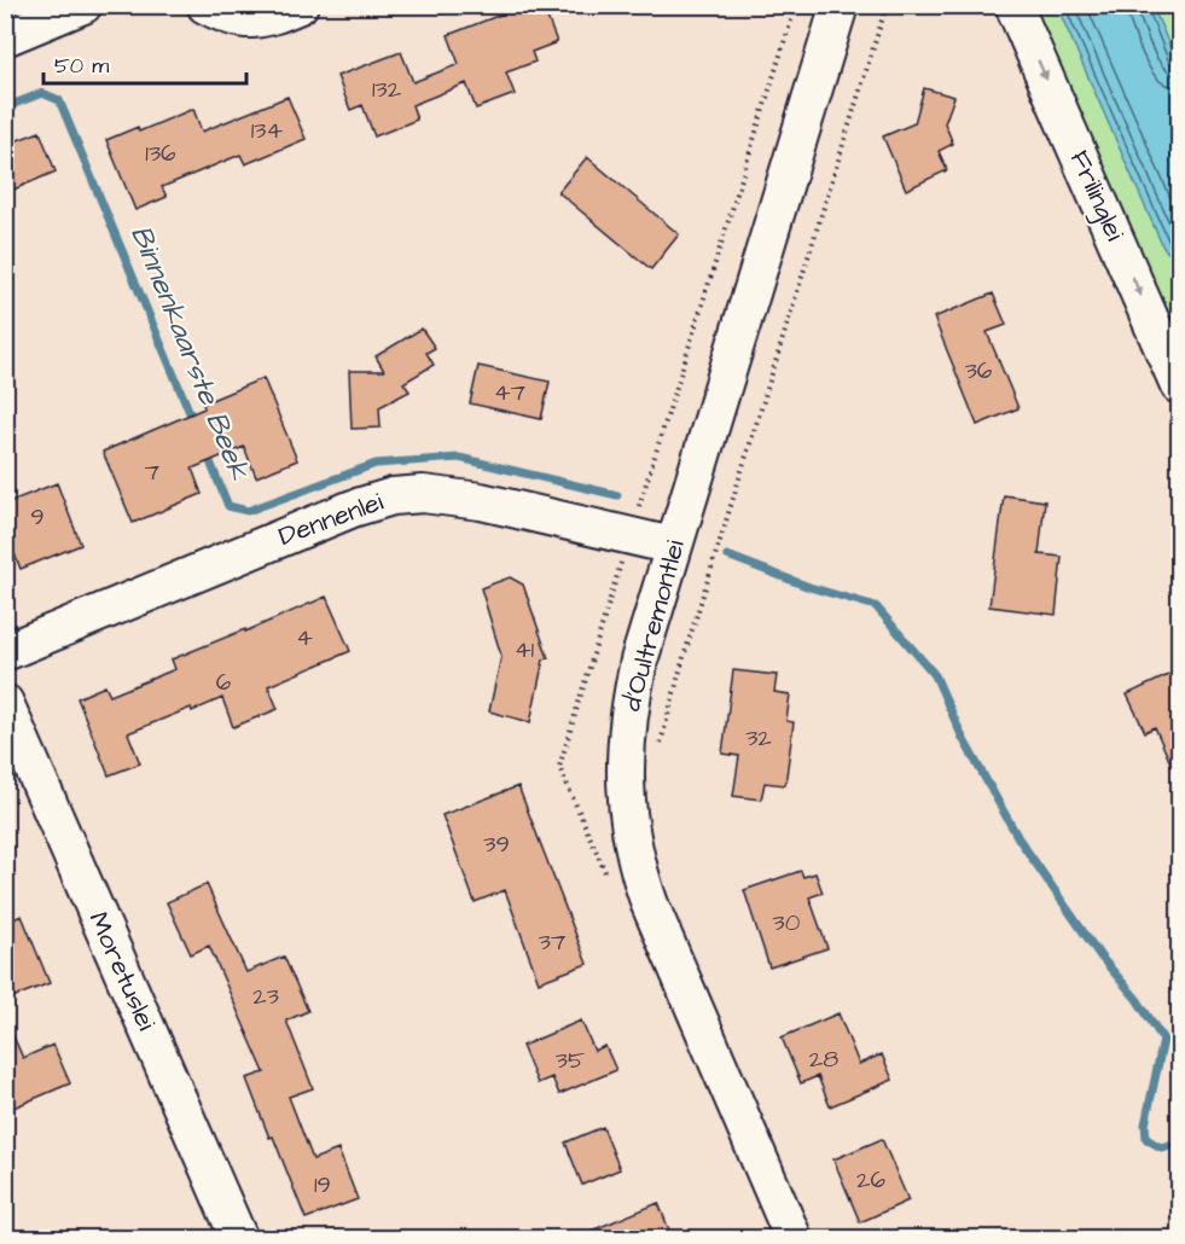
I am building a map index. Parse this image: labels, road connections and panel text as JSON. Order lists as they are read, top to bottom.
{
  "streets": {
    "street": [
      "Frilinglei",
      "Dennenlei",
      "d'Oultremontlei",
      "Moretuslei"
    ]
  },
  "crossings": [
    ["Dennenlei", "d'Oultremontlei"]
  ],
  "one_way": ["Frilinglei"],
  "water": ["Binnenkaarste Beek"],
  "house_numbers": [
    "132",
    "134",
    "136",
    "36",
    "47",
    "7",
    "9",
    "4",
    "41",
    "6",
    "32",
    "39",
    "30",
    "37",
    "23",
    "28",
    "35",
    "26",
    "19"
  ],
  "scale_bar": "50 m"
}
